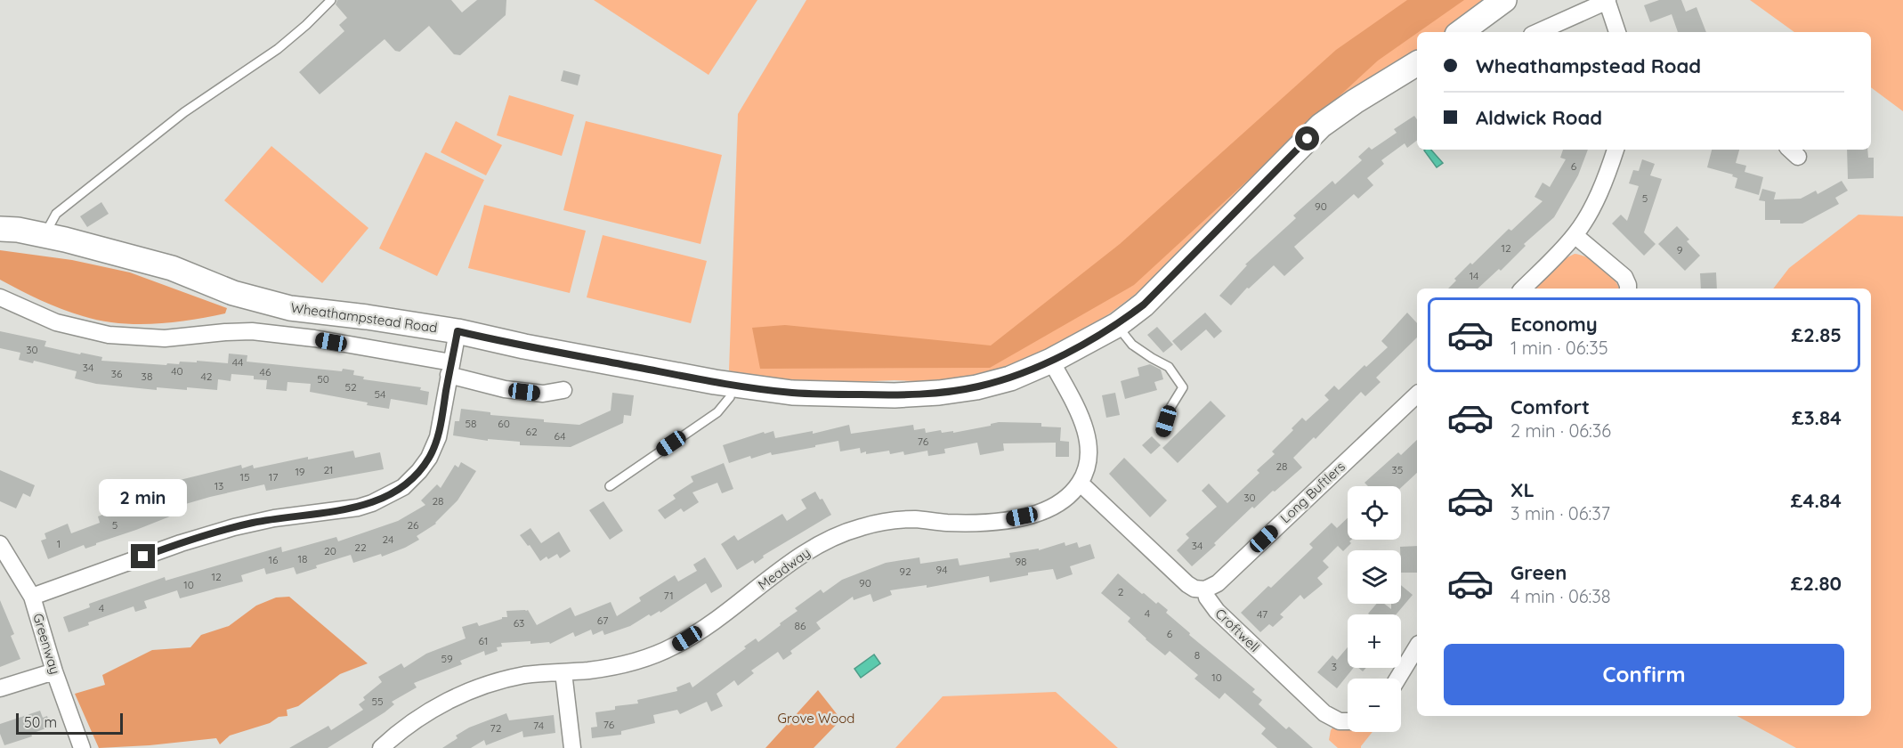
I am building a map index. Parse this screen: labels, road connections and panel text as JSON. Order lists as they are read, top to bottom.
{
  "streets": {
    "street": [
      "Wheathampstead Road",
      "Long Buftlers",
      "Meadway",
      "Croftwell",
      "Greenway"
    ]
  },
  "crossings": [
    ["Wheathampstead Road", "Meadway"],
    ["Long Buftlers", "Croftwell"]
  ],
  "parks": ["Grove Wood"],
  "house_numbers": [
    "6",
    "5",
    "90",
    "12",
    "9",
    "14",
    "30",
    "44",
    "34",
    "40",
    "46",
    "36",
    "38",
    "42",
    "50",
    "52",
    "54",
    "58",
    "60",
    "62",
    "64",
    "76",
    "28",
    "21",
    "35",
    "19",
    "15",
    "17",
    "13",
    "30",
    "28",
    "5",
    "26",
    "24",
    "1",
    "34",
    "22",
    "20",
    "18",
    "16",
    "98",
    "94",
    "92",
    "12",
    "90",
    "10",
    "2",
    "71",
    "4",
    "4",
    "47",
    "67",
    "63",
    "86",
    "6",
    "61",
    "8",
    "59",
    "3",
    "10",
    "55",
    "76",
    "74",
    "72"
  ],
  "scale_bar": "50 m",
  "page": {
    "banner": ["Wheathampstead Road", "Aldwick Road"],
    "list": [
      {
        "name": "Economy",
        "note": "1 min · 06:35",
        "value": "£2.85"
      },
      {
        "name": "Comfort",
        "note": "2 min · 06:36",
        "value": "£3.84"
      },
      {
        "name": "XL",
        "note": "3 min · 06:37",
        "value": "£4.84"
      },
      {
        "name": "Green",
        "note": "4 min · 06:38",
        "value": "£2.80"
      }
    ],
    "bubble": "2 min",
    "map_buttons": ["+", "−"],
    "buttons": "Confirm",
    "scale": "50 m"
  }
}
